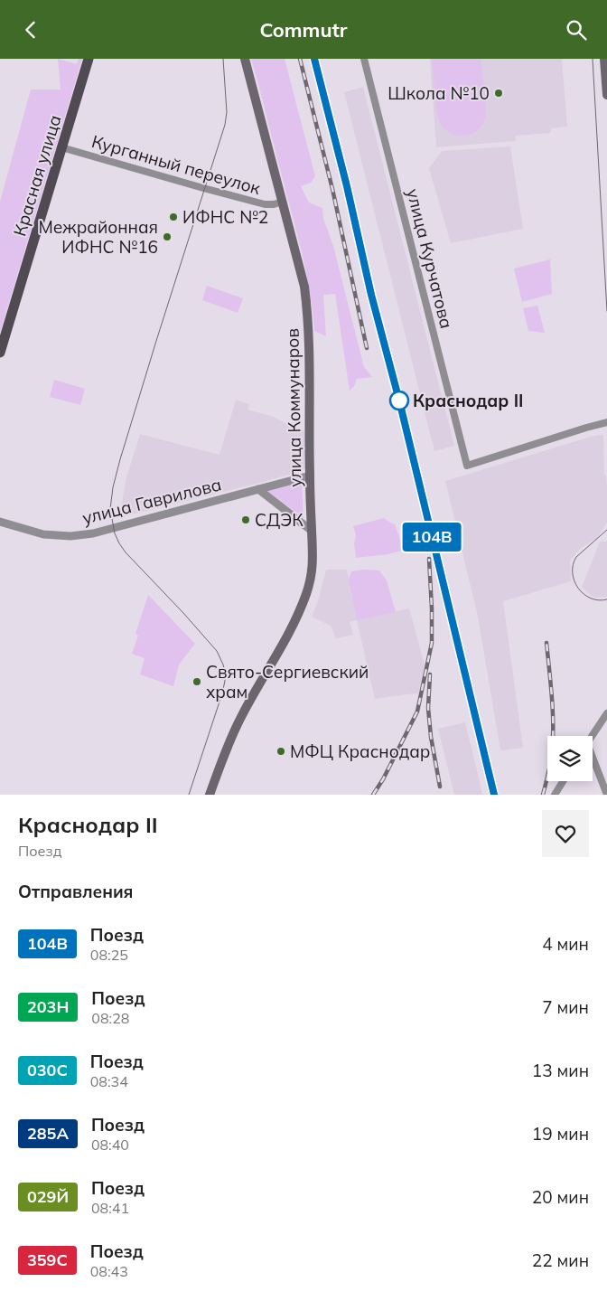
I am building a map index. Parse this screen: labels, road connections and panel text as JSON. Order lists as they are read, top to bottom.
{
  "streets": {
    "main road": ["Красная улица", "улица Коммунаров"],
    "street": ["Курганный переулок", "улица Курчатова", "улица Гаврилова"]
  },
  "crossings": [
    ["Курганный переулок", "Красная улица"],
    ["Курганный переулок", "улица Коммунаров"],
    ["улица Коммунаров", "улица Гаврилова"]
  ],
  "places": [
    "Школа №10",
    "ИФНС №2",
    "Межрайонная ИФНС №16",
    "Краснодар II",
    "СДЭК",
    "Свято-Сергиевский храм",
    "МФЦ Краснодар"
  ],
  "page": {
    "header": "Commutr",
    "on_map": "104В",
    "heading": [
      ["Краснодар II", "Поезд"],
      "Отправления"
    ],
    "list": [
      {
        "mark": "104В",
        "name": "Поезд",
        "note": "08:25",
        "value": "4 мин"
      },
      {
        "mark": "203Н",
        "name": "Поезд",
        "note": "08:28",
        "value": "7 мин"
      },
      {
        "mark": "030C",
        "name": "Поезд",
        "note": "08:34",
        "value": "13 мин"
      },
      {
        "mark": "285А",
        "name": "Поезд",
        "note": "08:40",
        "value": "19 мин"
      },
      {
        "mark": "029Й",
        "name": "Поезд",
        "note": "08:41",
        "value": "20 мин"
      },
      {
        "mark": "359С",
        "name": "Поезд",
        "note": "08:43",
        "value": "22 мин"
      }
    ]
  }
}
